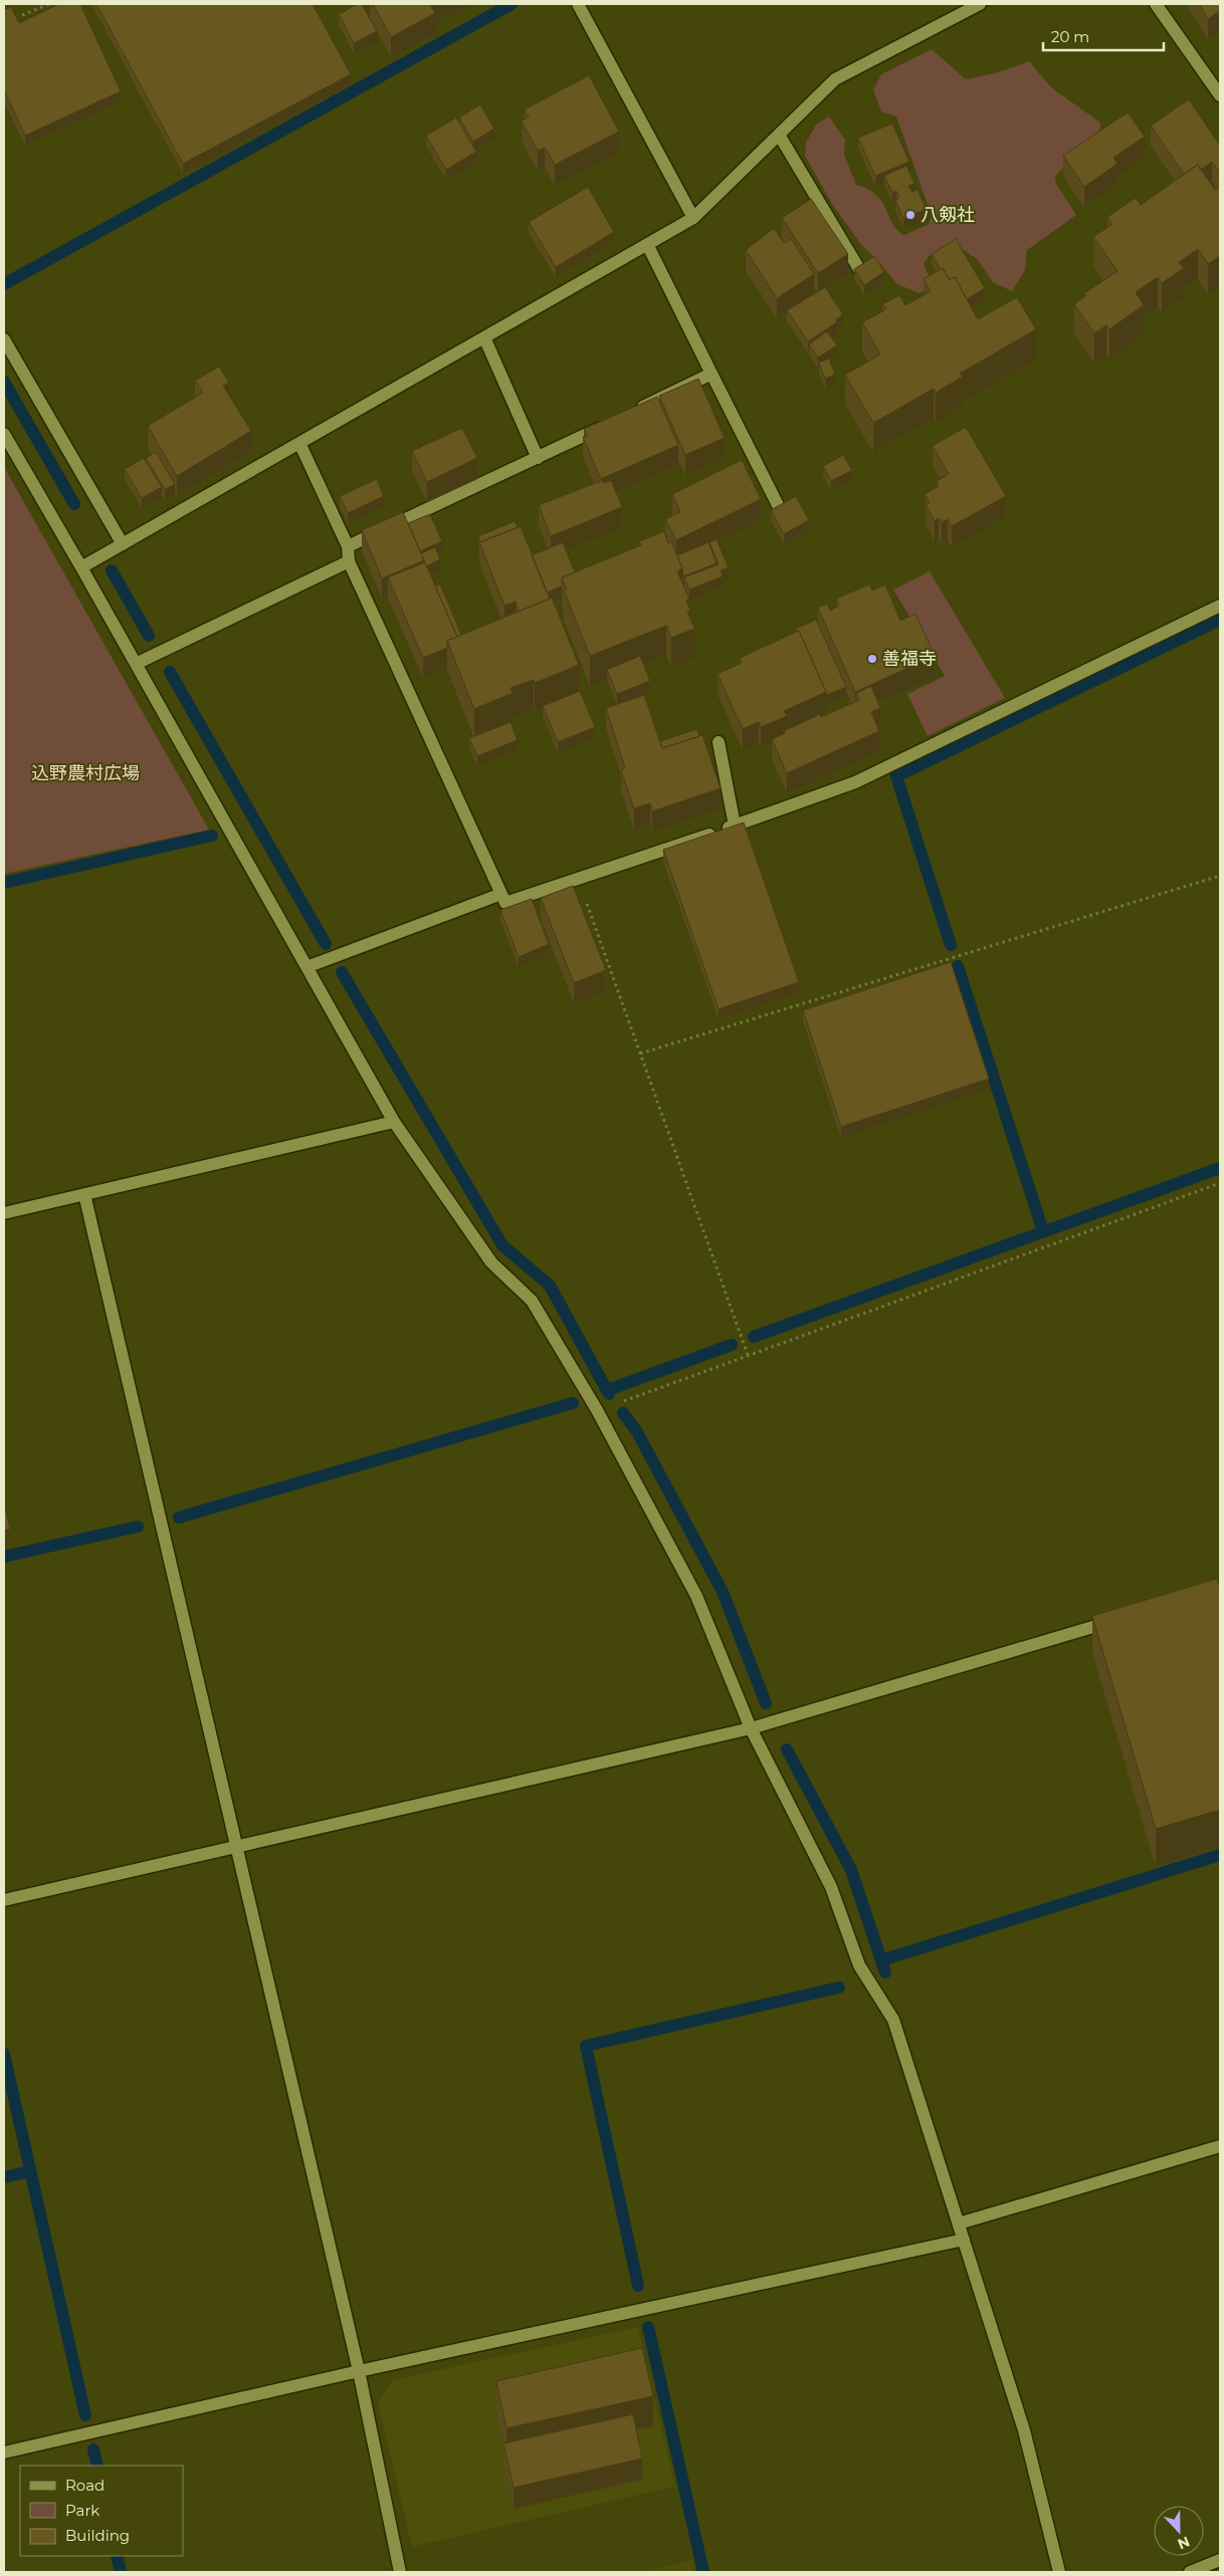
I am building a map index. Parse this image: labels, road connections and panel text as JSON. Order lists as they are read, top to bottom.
{
  "parks": ["込野農村広場"],
  "places": ["八剱社", "善福寺"],
  "legend": ["Road", "Park", "Building"],
  "scale_bar": "20 m",
  "north": "bottom"
}
